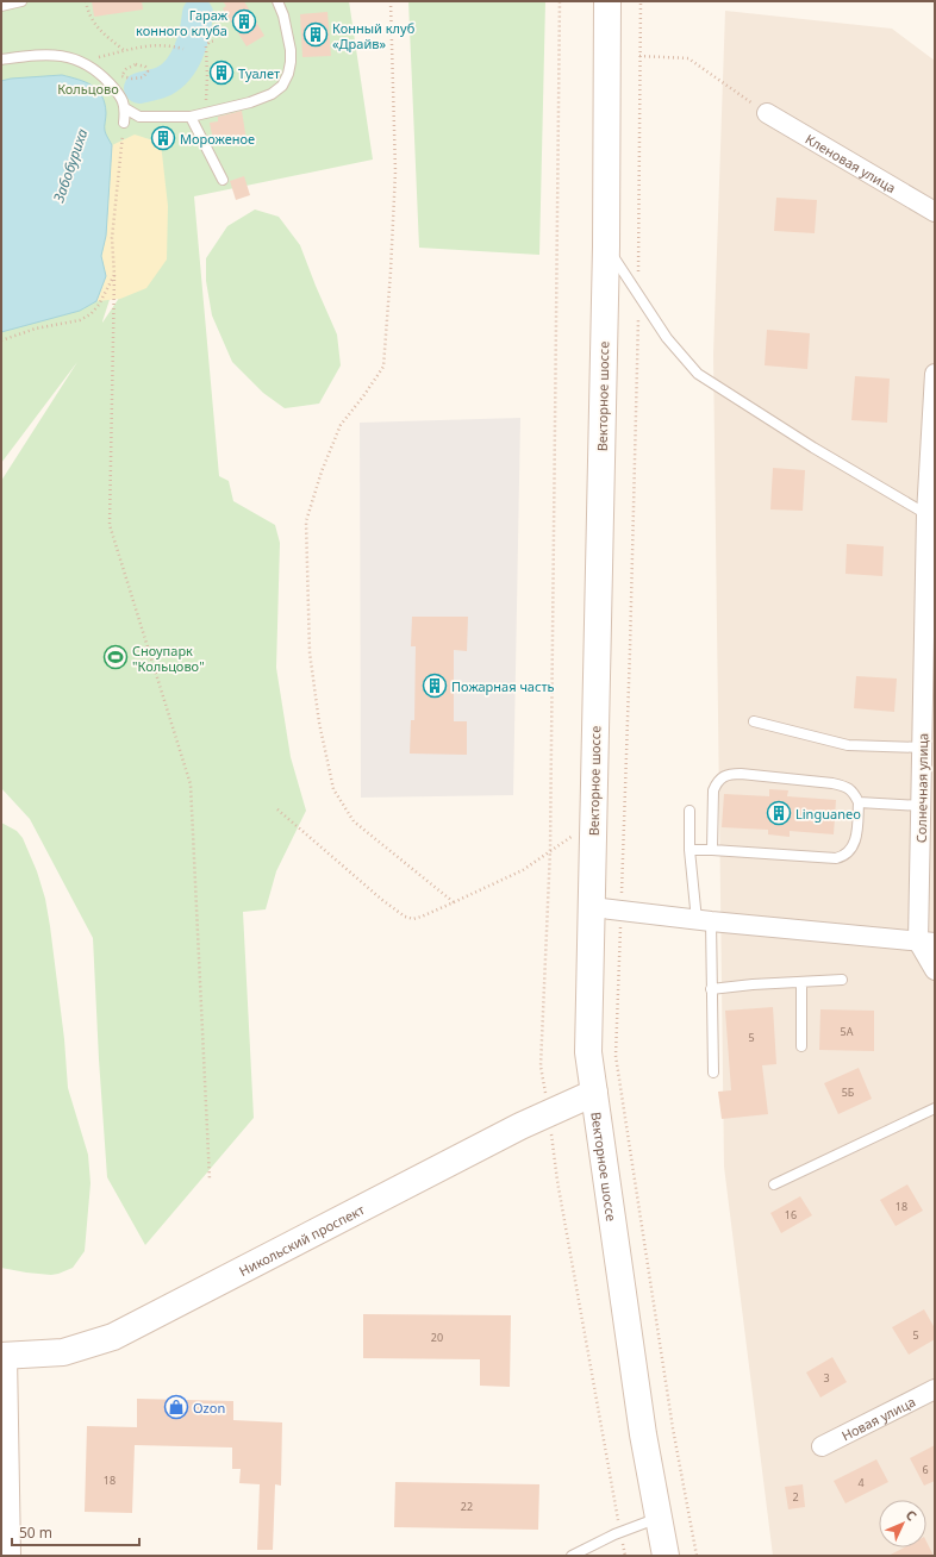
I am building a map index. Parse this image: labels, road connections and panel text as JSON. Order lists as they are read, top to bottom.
{
  "streets": {
    "main road": ["Векторное шоссе", "Никольский проспект"],
    "street": ["Кленовая улица", "Солнечная улица", "Новая улица"]
  },
  "crossings": [
    ["Векторное шоссе", "Никольский проспект"]
  ],
  "water": ["Забобуриха"],
  "parks": ["Кольцово"],
  "places": {
    "building": [
      "Гараж конного клуба",
      "Конный клуб «Драйв»",
      "Туалет",
      "Мороженое",
      "Пожарная часть",
      "Linguaneo"
    ],
    "sports": ["Сноупарк \"Кольцово\""],
    "shop": ["Ozon"]
  },
  "house_numbers": [
    "5А",
    "5",
    "5Б",
    "18",
    "16",
    "5",
    "20",
    "3",
    "6",
    "18",
    "4",
    "2",
    "22"
  ],
  "scale_bar": "50 m",
  "north": "top right"
}
